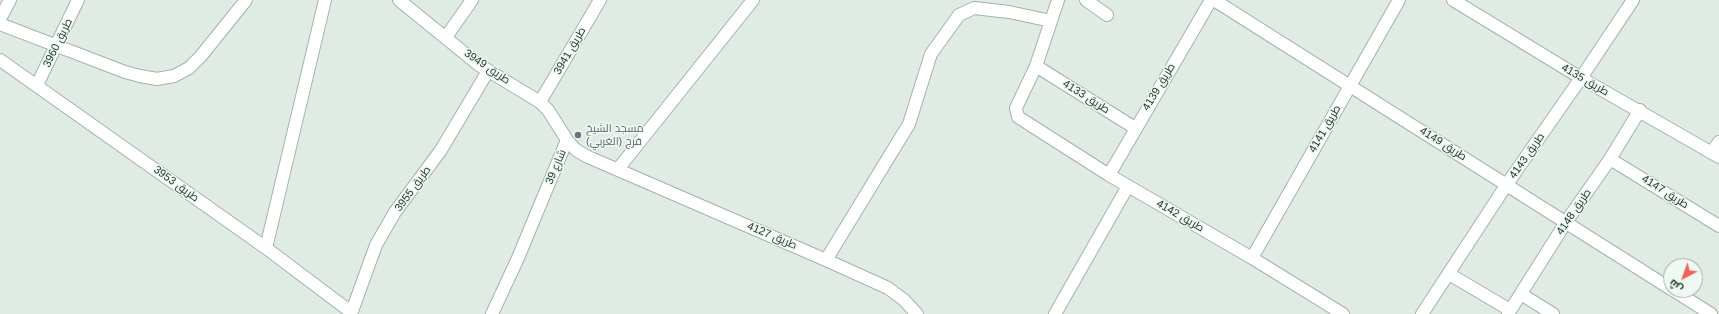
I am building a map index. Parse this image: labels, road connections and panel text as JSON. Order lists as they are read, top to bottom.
{
  "streets": {
    "street": [
      "طريق 3960",
      "طريق 3941",
      "طريق 3949",
      "طريق 4135",
      "طريق 4139",
      "طريق 4133",
      "طريق 4141",
      "طريق 4149",
      "طريق 4143",
      "شارع 39",
      "طريق 3953",
      "طريق 3955",
      "طريق 4147",
      "طريق 4148",
      "طريق 4142",
      "طريق 4127"
    ]
  },
  "crossings": [
    ["طريق 3960", "طريق 3953"],
    ["طريق 3941", "طريق 3949"],
    ["طريق 3949", "شارع 39"],
    ["طريق 3949", "طريق 3955"],
    ["طريق 4135", "طريق 4143"],
    ["طريق 4135", "طريق 4148"],
    ["طريق 4139", "طريق 4133"],
    ["طريق 4139", "طريق 4149"],
    ["طريق 4139", "طريق 4142"],
    ["طريق 4133", "طريق 4142"],
    ["طريق 4141", "طريق 4149"],
    ["طريق 4141", "طريق 4142"],
    ["طريق 4149", "طريق 4143"],
    ["طريق 4149", "طريق 4148"],
    ["شارع 39", "طريق 4127"],
    ["طريق 3953", "طريق 3955"],
    ["طريق 4147", "طريق 4148"]
  ],
  "places": ["مسجد الشيخ فرج (الغربي)"],
  "north": "bottom left"
}
